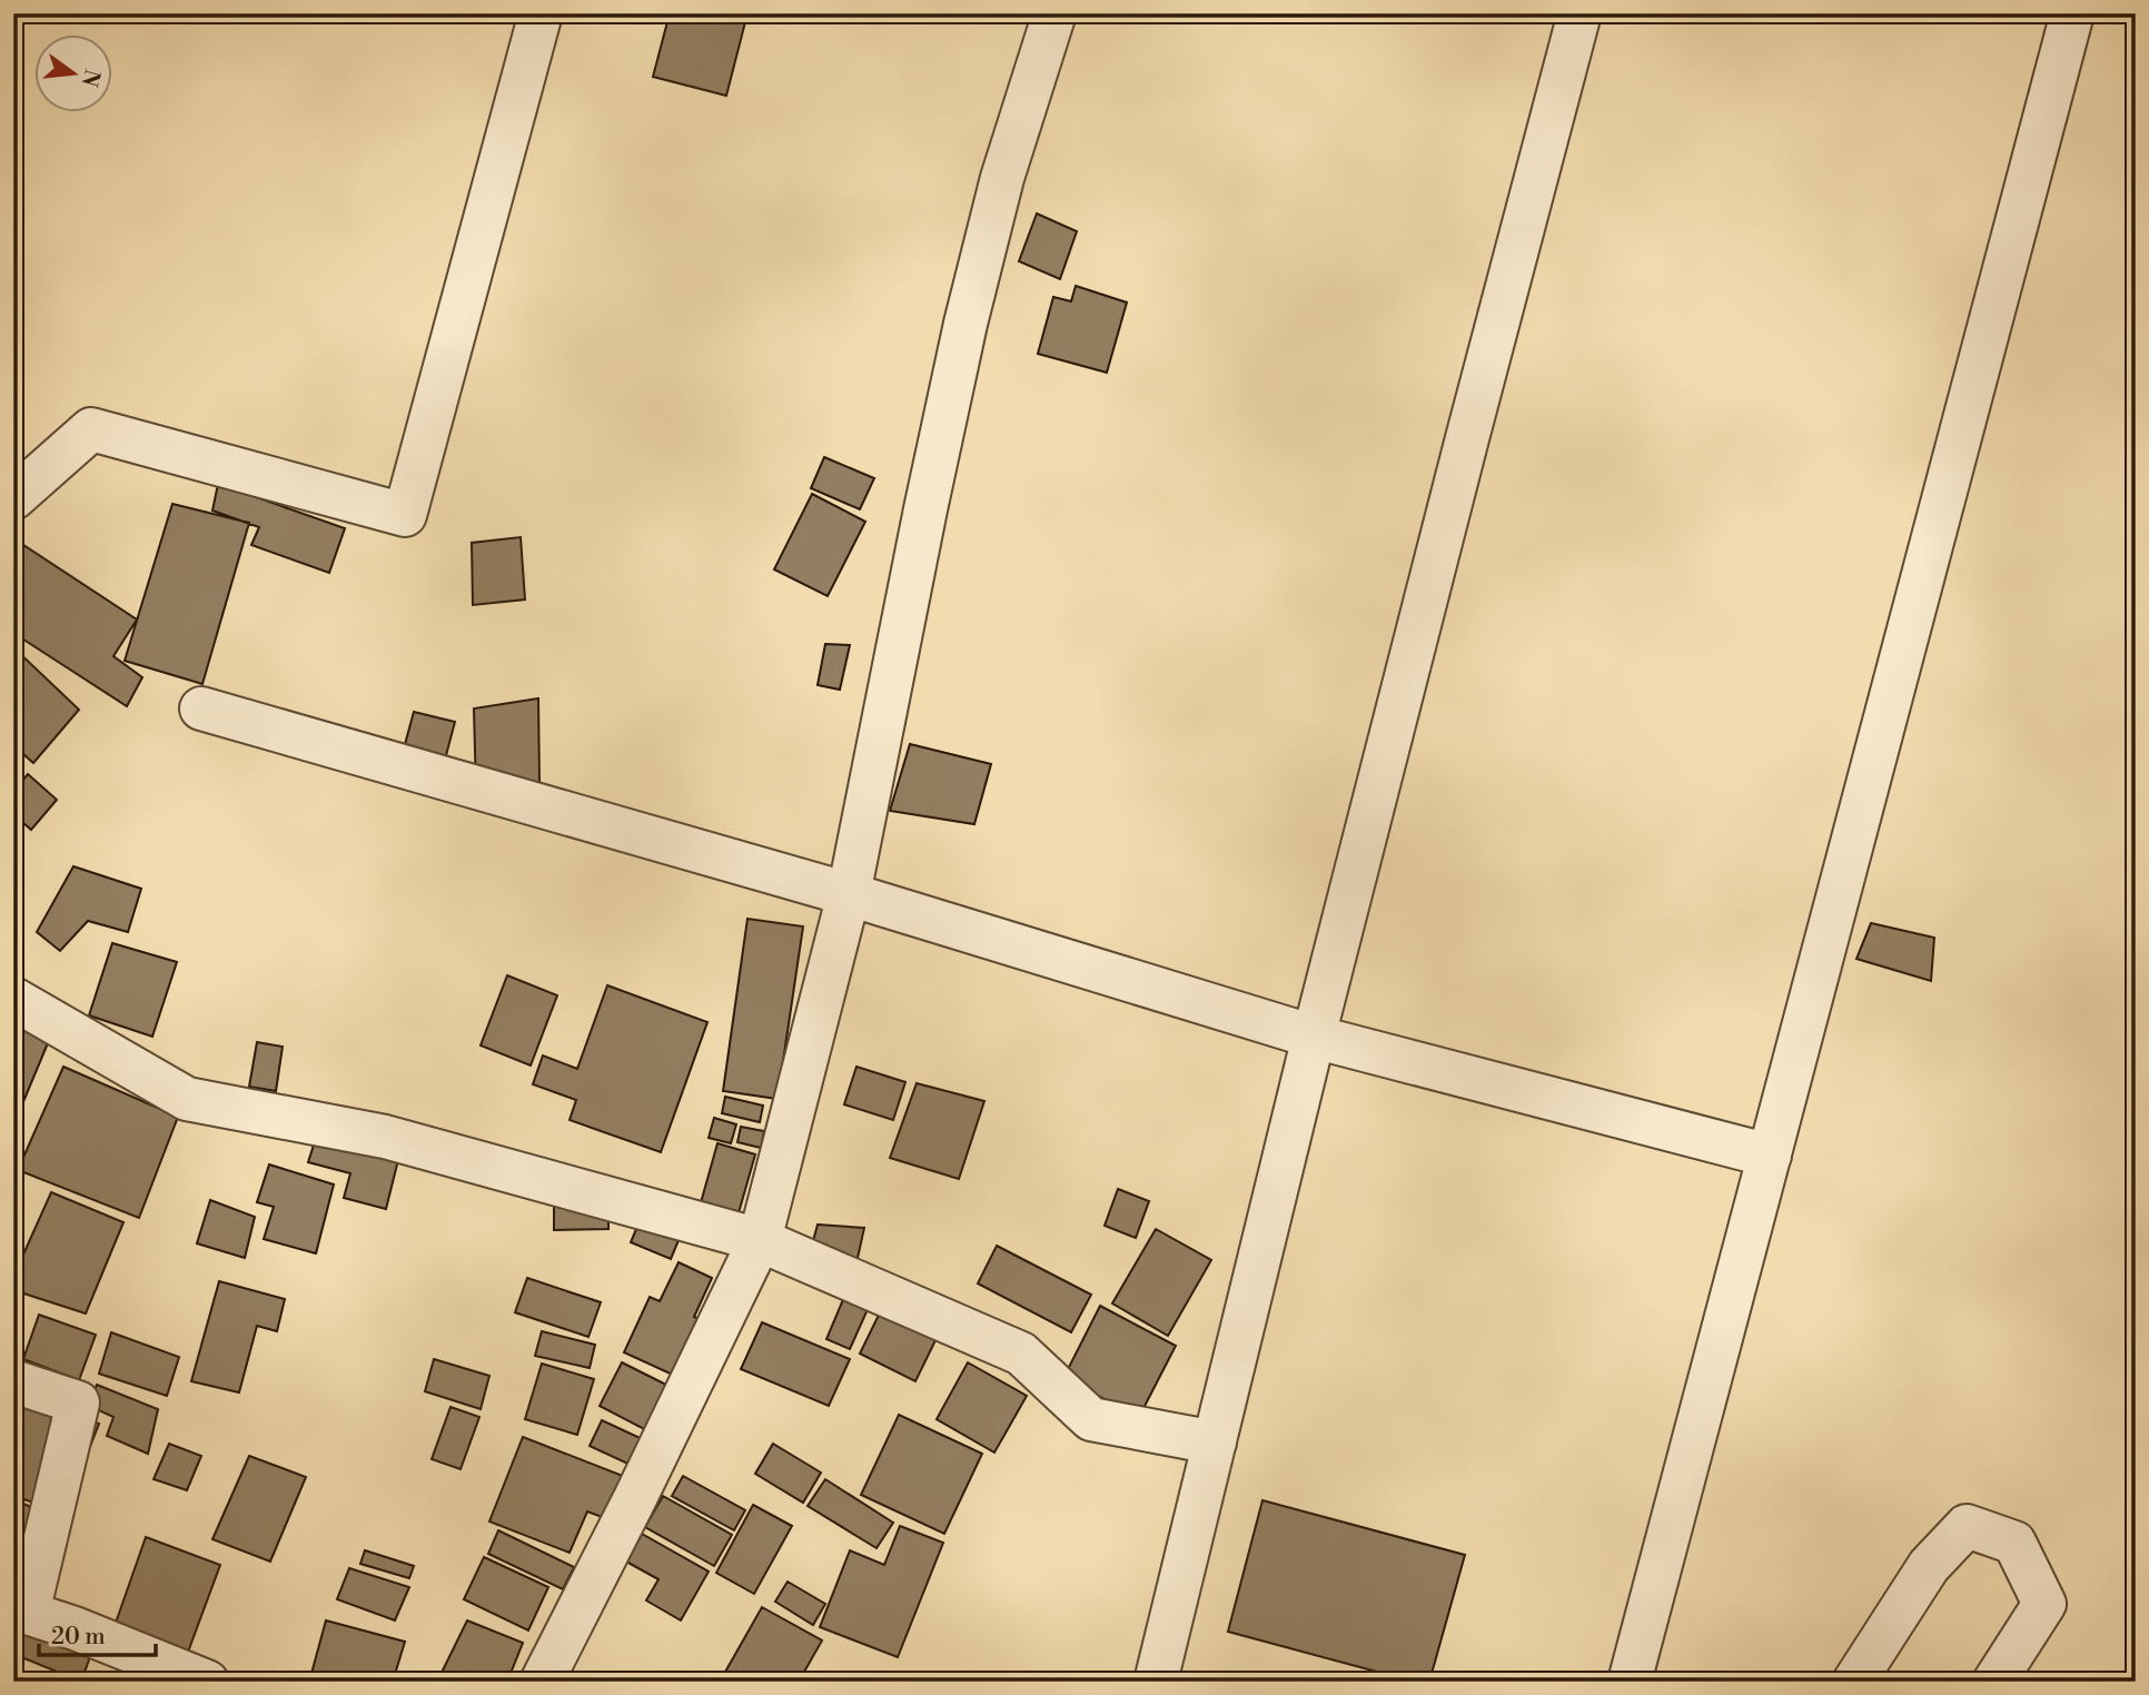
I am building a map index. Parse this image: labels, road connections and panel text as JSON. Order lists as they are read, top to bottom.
{
  "scale_bar": "20 m",
  "north": "right"
}
